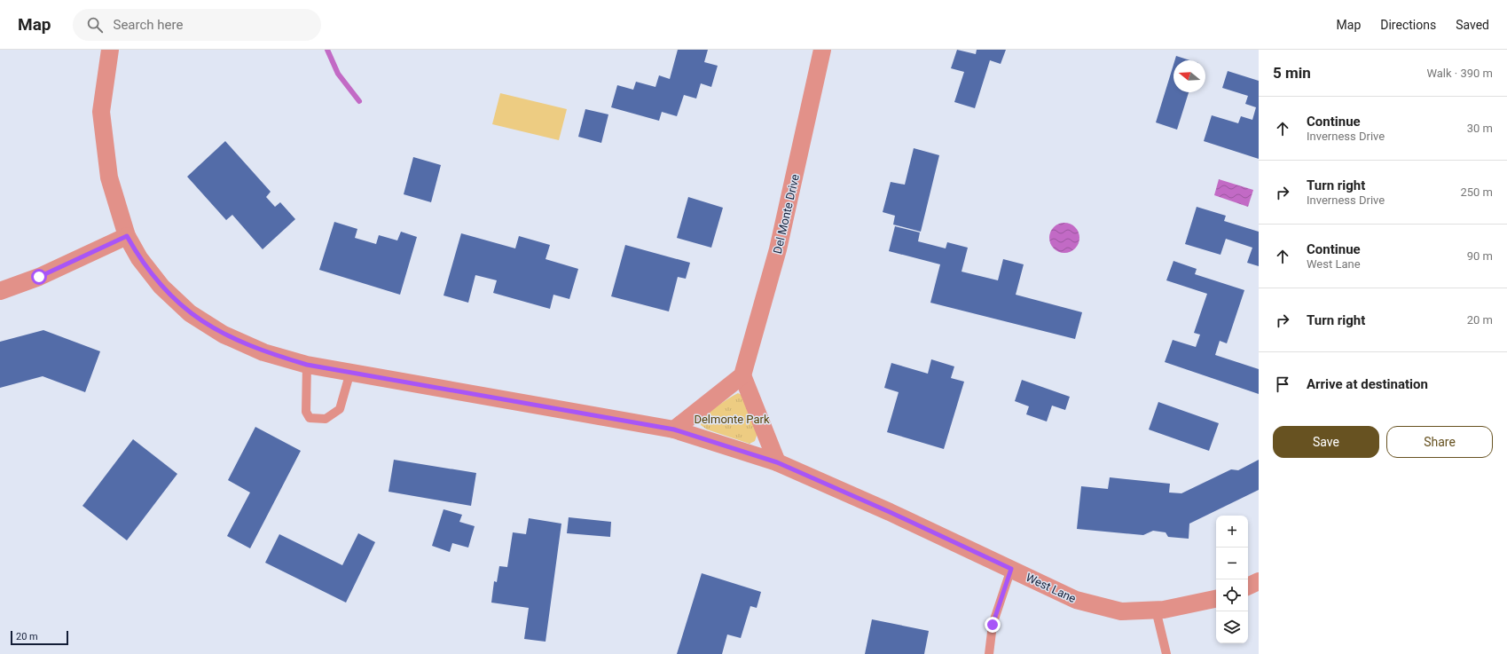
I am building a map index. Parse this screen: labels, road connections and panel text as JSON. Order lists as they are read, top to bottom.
{
  "streets": {
    "street": ["Del Monte Drive", "West Lane"]
  },
  "parks": ["Delmonte Park"],
  "scale_bar": "20 m",
  "north": "left",
  "page": {
    "header": "Map",
    "search": "Search here",
    "nav": ["Map", "Directions", "Saved"],
    "heading": ["5 min", "Walk · 390 m"],
    "list": [
      ["Continue", "Inverness Drive", "30 m"],
      ["Turn right", "Inverness Drive", "250 m"],
      ["Continue", "West Lane", "90 m"],
      ["Turn right", "20 m"],
      "Arrive at destination"
    ],
    "buttons": ["Save", "Share"],
    "map_buttons": ["+", "−"],
    "scale": "20 m"
  }
}
